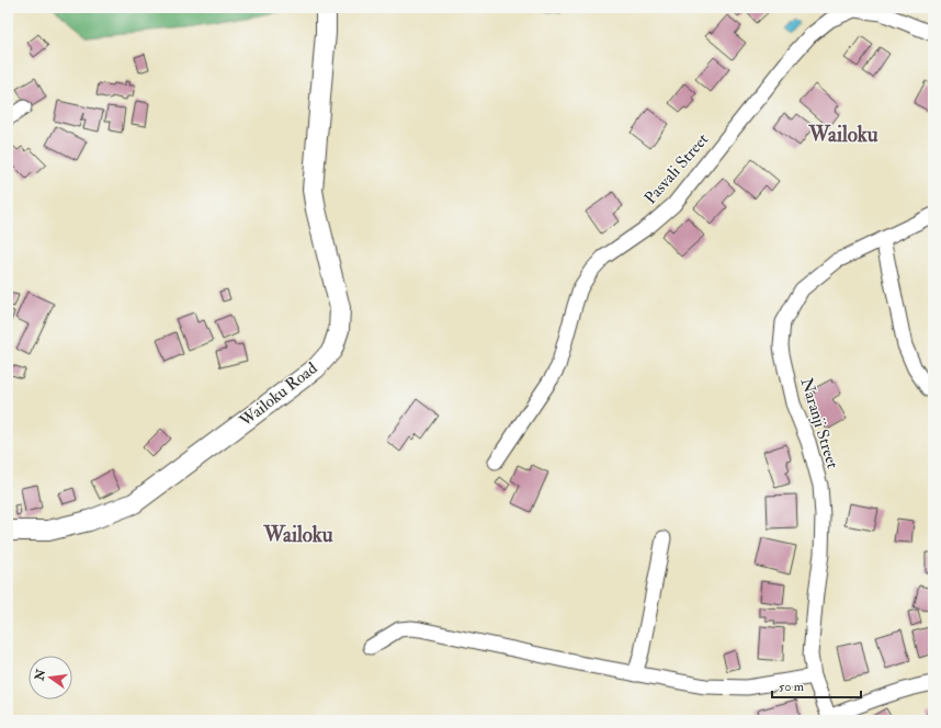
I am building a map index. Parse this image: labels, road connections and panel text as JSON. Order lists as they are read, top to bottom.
{
  "streets": {
    "street": ["Pasvali Street", "Wailoku Road", "Naranji Street"]
  },
  "districts": ["Wailoku", "Wailoku"],
  "scale_bar": "50 m",
  "north": "left"
}
